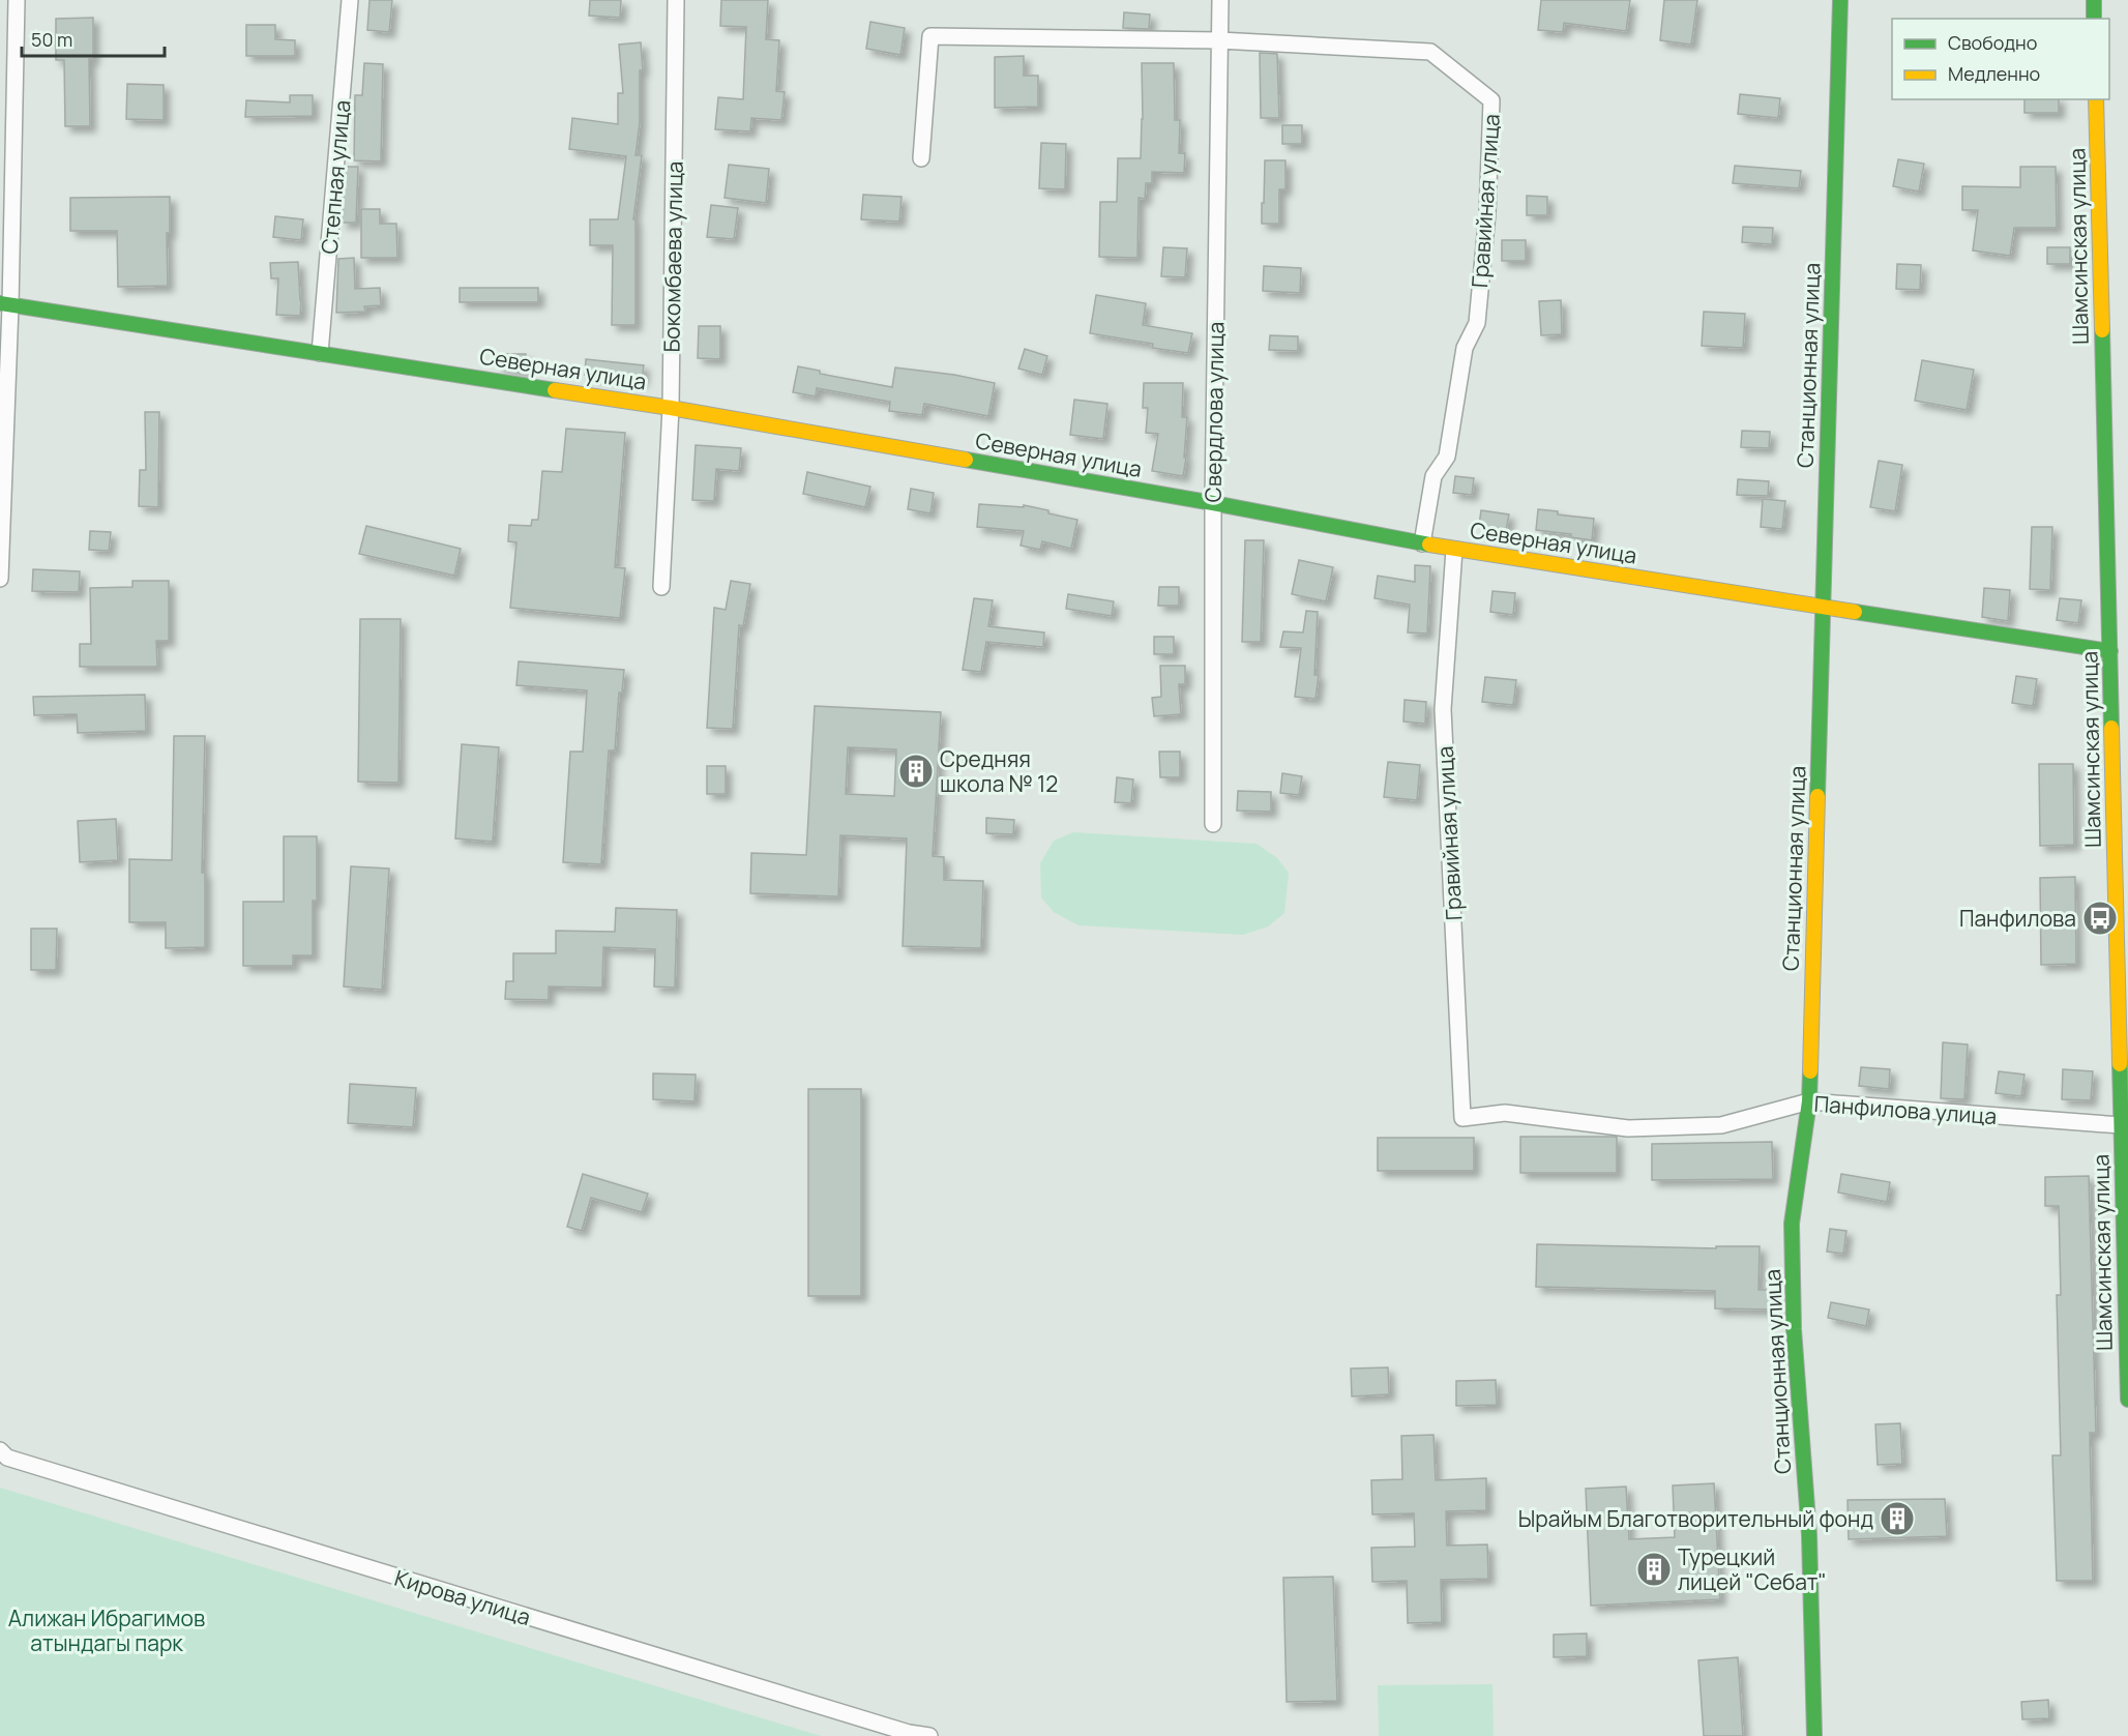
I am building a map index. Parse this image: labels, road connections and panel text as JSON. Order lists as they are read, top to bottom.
{
  "streets": {
    "street": [
      "Степная улица",
      "Гравийная улица",
      "Шамсинская улица",
      "Бокомбаева улица",
      "Станционная улица",
      "Северная улица",
      "Свердлова улица",
      "Панфилова улица",
      "Кирова улица"
    ]
  },
  "crossings": [
    ["Степная улица", "Северная улица"],
    ["Гравийная улица", "Северная улица"],
    ["Гравийная улица", "Свердлова улица"],
    ["Гравийная улица", "Панфилова улица"],
    ["Шамсинская улица", "Северная улица"],
    ["Шамсинская улица", "Панфилова улица"],
    ["Бокомбаева улица", "Северная улица"],
    ["Станционная улица", "Северная улица"],
    ["Станционная улица", "Панфилова улица"],
    ["Северная улица", "Свердлова улица"]
  ],
  "parks": ["Алижан Ибрагимов атындагы парк"],
  "places": {
    "building": ["Средняя школа № 12", "Ырайым Благотворительный фонд", "Турецкий лицей \"Себат\""],
    "bus stop": ["Панфилова"]
  },
  "legend": ["Свободно", "Медленно"],
  "scale_bar": "50 m"
}
